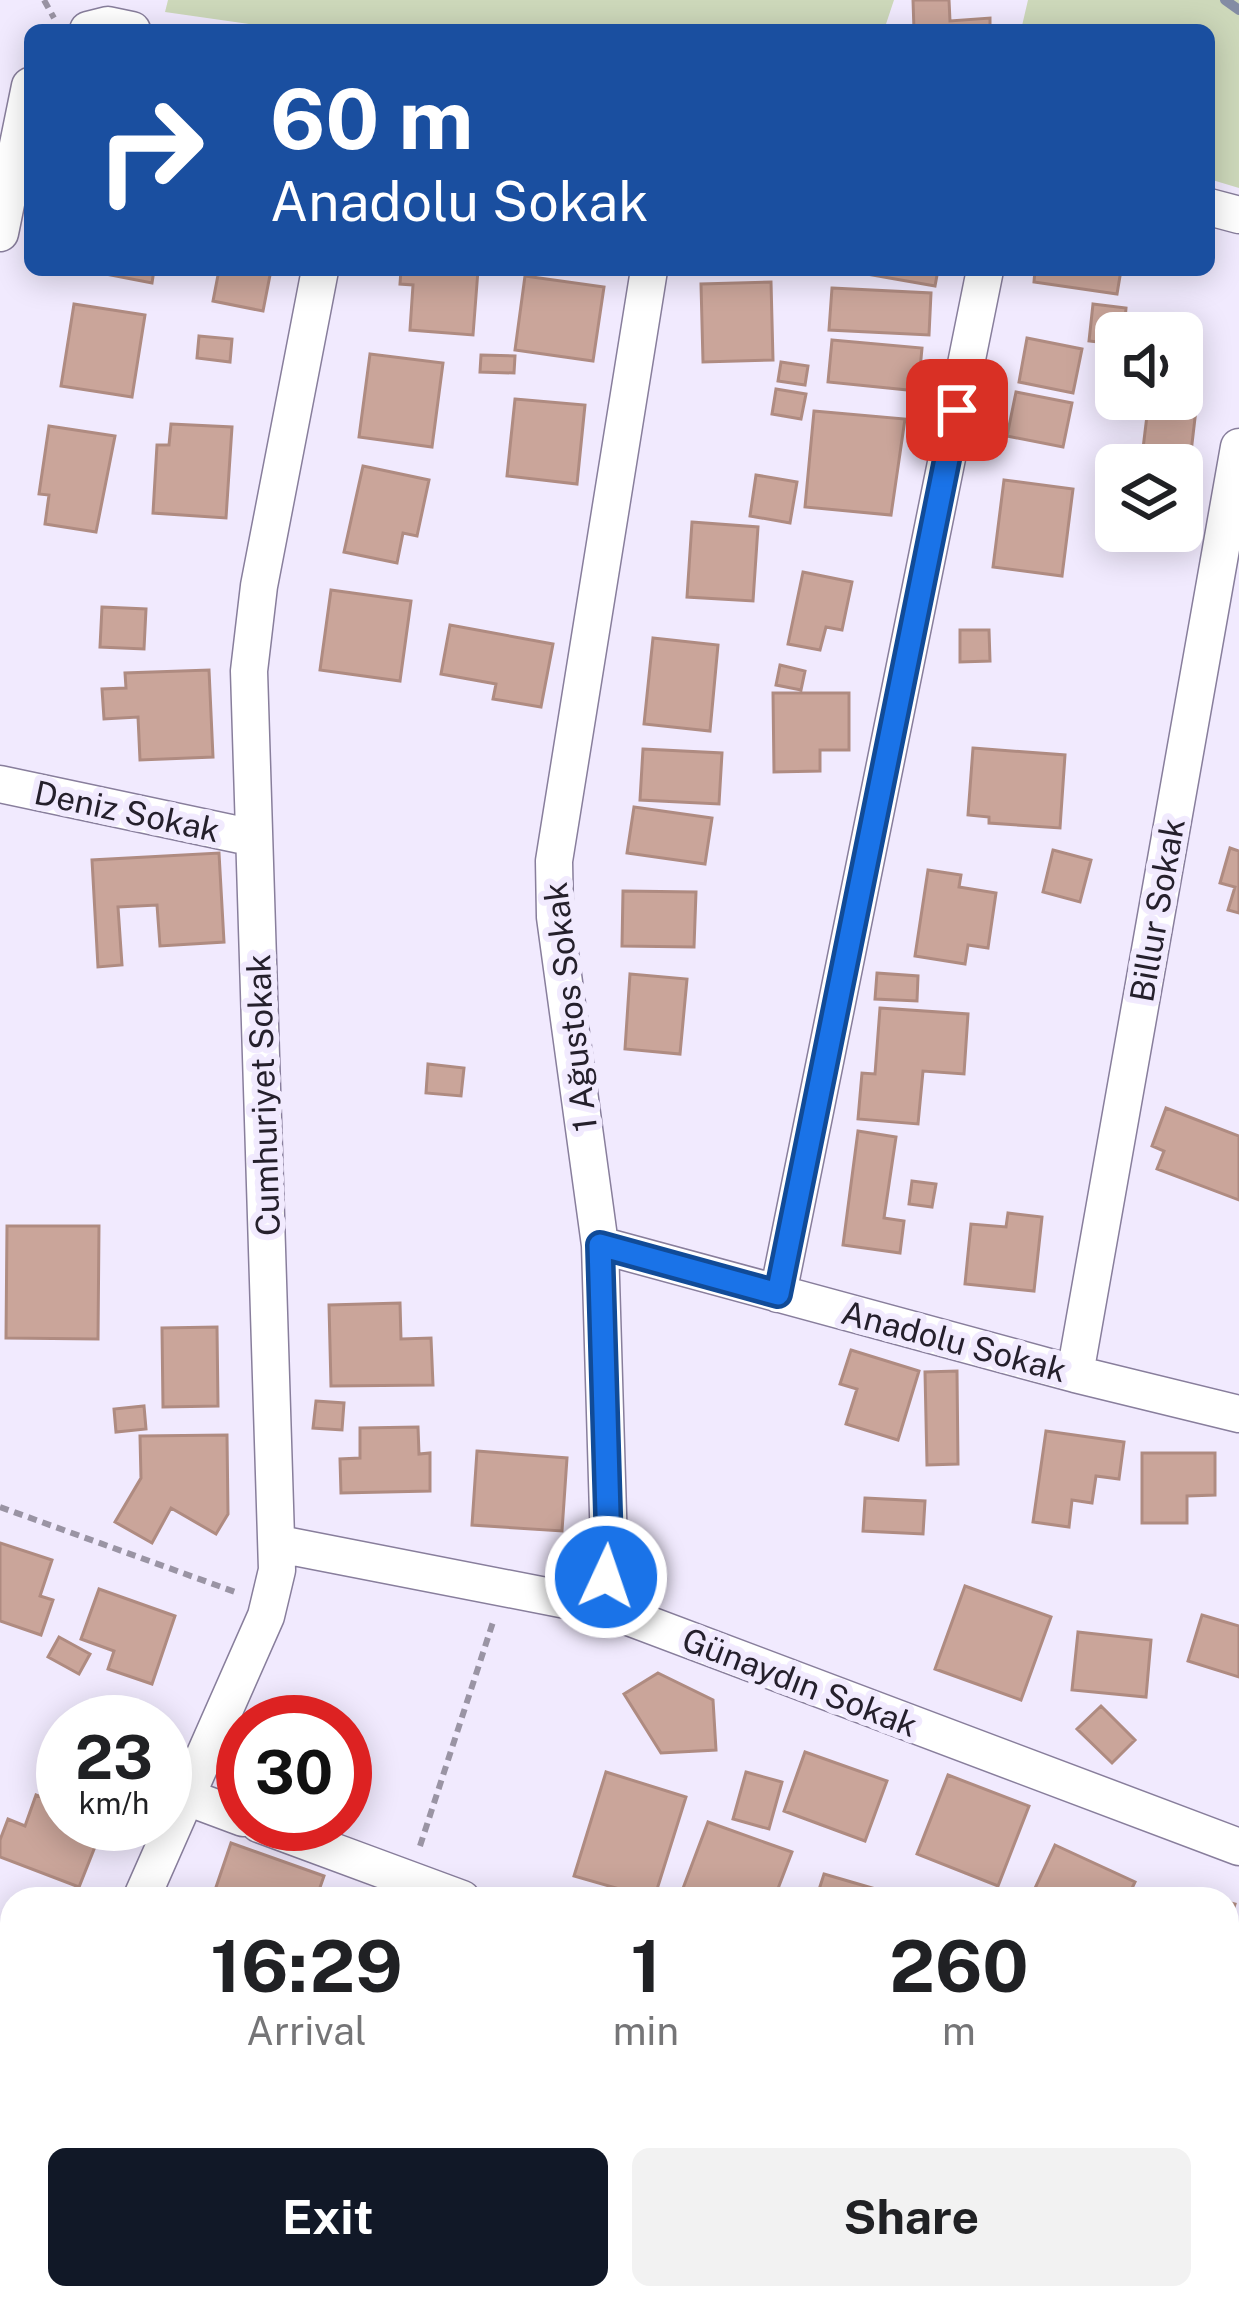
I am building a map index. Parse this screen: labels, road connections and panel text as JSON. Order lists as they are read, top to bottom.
{
  "streets": {
    "street": [
      "Deniz Sokak",
      "Billur Sokak",
      "1 Ağustos Sokak",
      "Cumhuriyet Sokak",
      "Anadolu Sokak",
      "Günaydın Sokak"
    ]
  },
  "crossings": [
    ["Deniz Sokak", "Cumhuriyet Sokak"],
    ["Billur Sokak", "Anadolu Sokak"],
    ["1 Ağustos Sokak", "Anadolu Sokak"],
    ["1 Ağustos Sokak", "Günaydın Sokak"],
    ["Cumhuriyet Sokak", "Günaydın Sokak"]
  ],
  "page": {
    "turn": ["60 m", "Anadolu Sokak"],
    "speed": "23 km/h",
    "limit": "30",
    "eta": [
      "16:29",
      "Arrival",
      "1",
      "min",
      "260",
      "m"
    ],
    "buttons": ["Exit", "Share"]
  }
}
